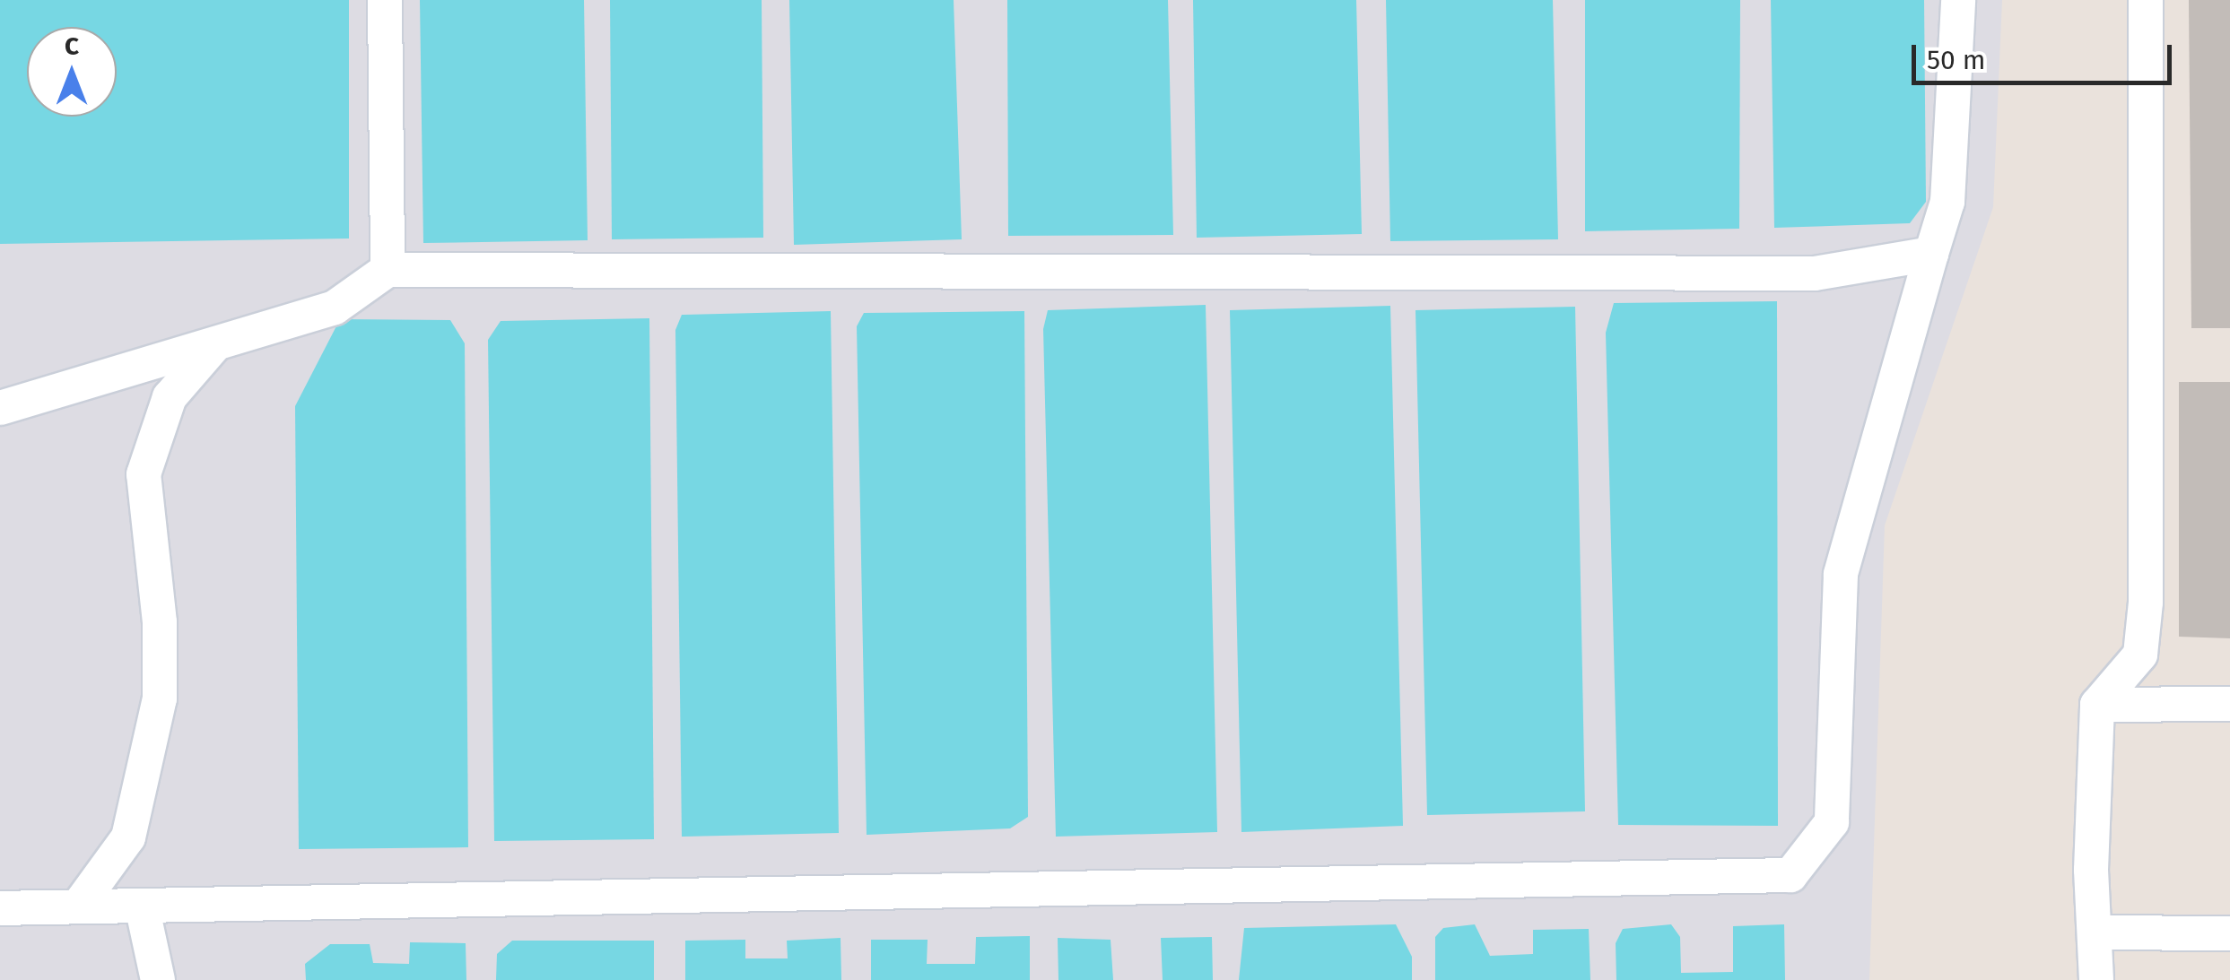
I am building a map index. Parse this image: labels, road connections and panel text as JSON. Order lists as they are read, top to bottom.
{
  "scale_bar": "50 m",
  "north": "top"
}
